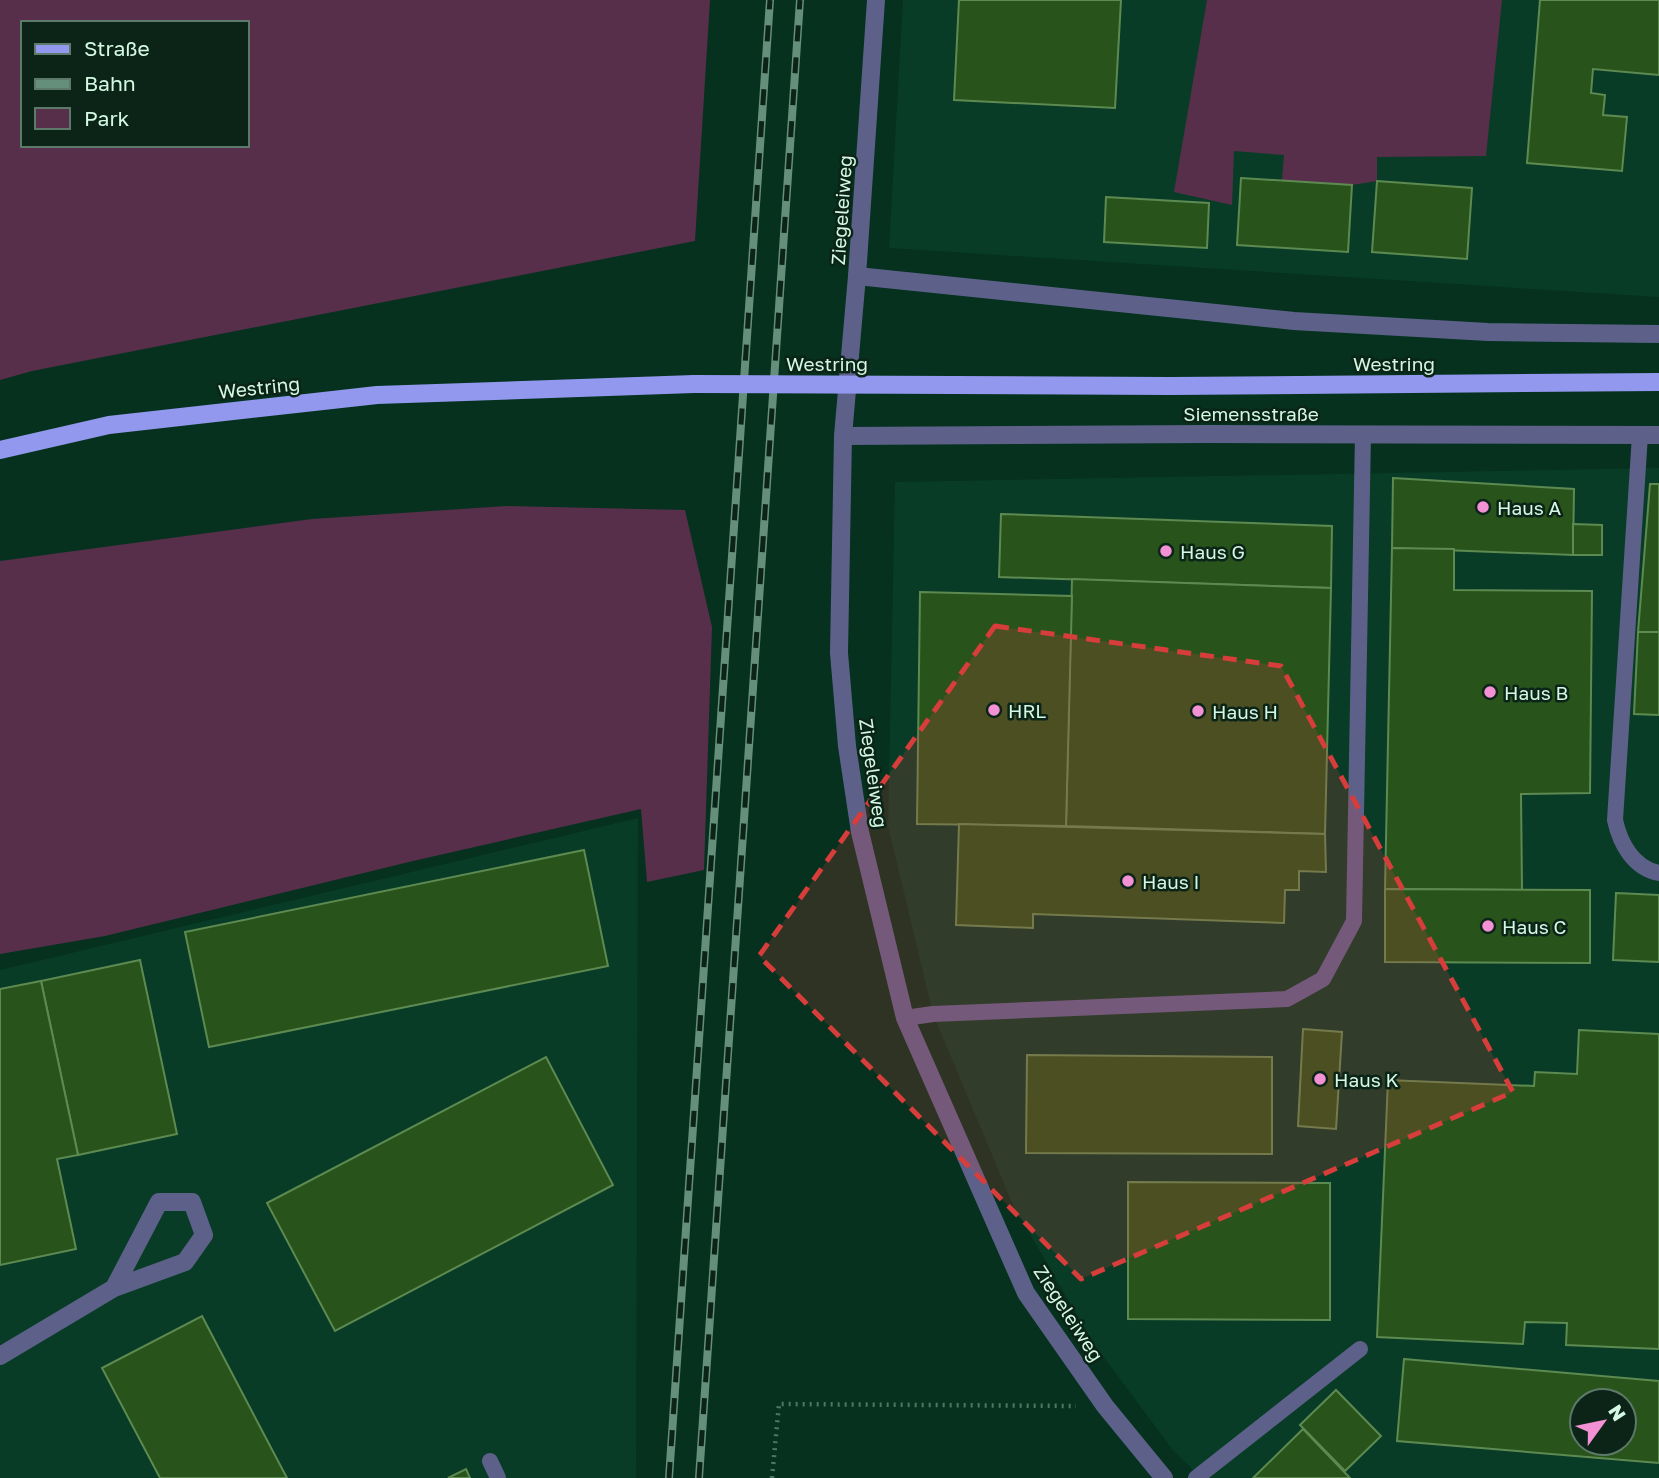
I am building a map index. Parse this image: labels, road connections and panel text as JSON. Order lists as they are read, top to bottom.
{
  "streets": {
    "main road": ["Westring"],
    "street": ["Ziegeleiweg", "Siemensstraße"]
  },
  "crossings": [
    ["Ziegeleiweg", "Siemensstraße"]
  ],
  "places": [
    "Haus A",
    "Haus G",
    "Haus B",
    "HRL",
    "Haus H",
    "Haus I",
    "Haus C",
    "Haus K"
  ],
  "legend": ["Straße", "Bahn", "Park"],
  "north": "top right"
}
